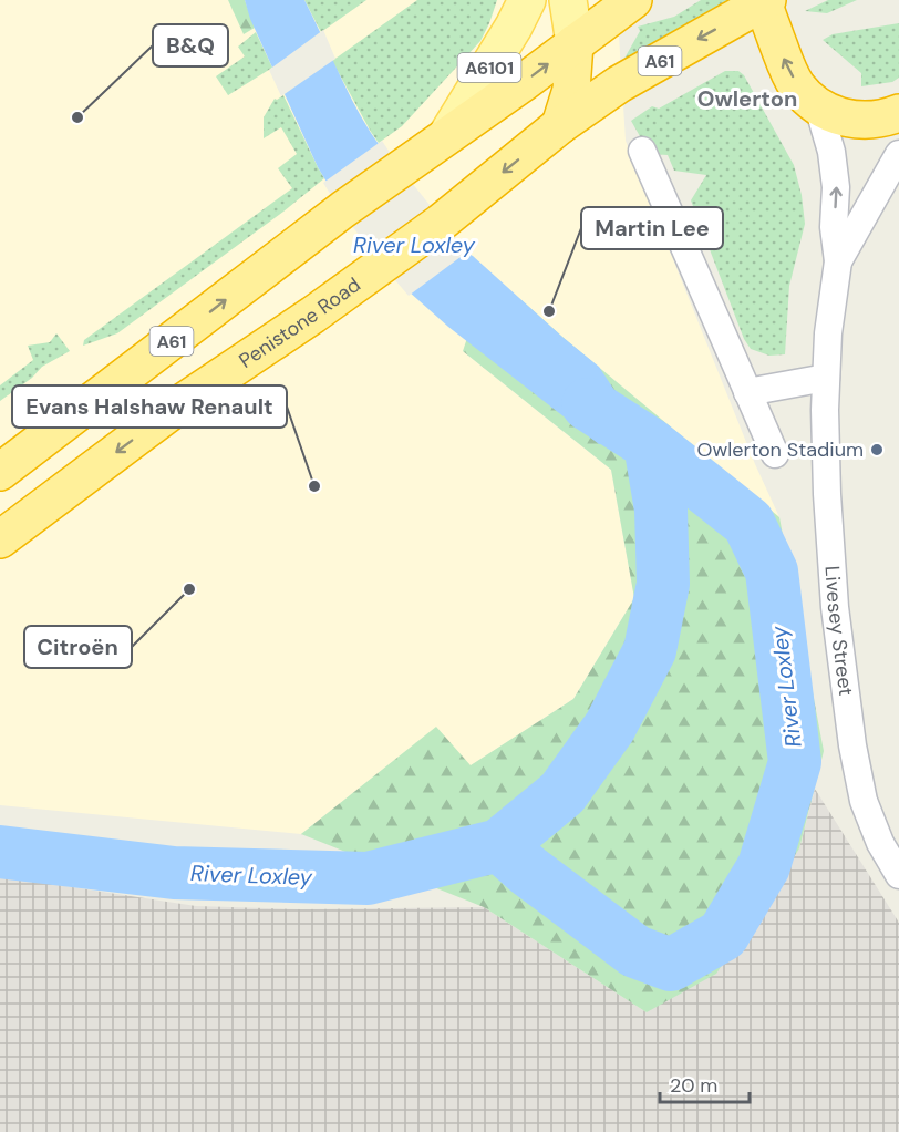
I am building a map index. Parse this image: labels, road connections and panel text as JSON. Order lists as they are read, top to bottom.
{
  "streets": {
    "highway": ["A61", "Penistone Road"],
    "main road": ["A6101"],
    "street": ["Livesey Street"]
  },
  "crossings": [
    ["A61", "A6101"]
  ],
  "districts": ["Owlerton"],
  "water": ["River Loxley"],
  "places": [
    "B&Q",
    "Martin Lee",
    "Owlerton Stadium",
    "Evans Halshaw Renault",
    "Citroën"
  ],
  "scale_bar": "20 m"
}
